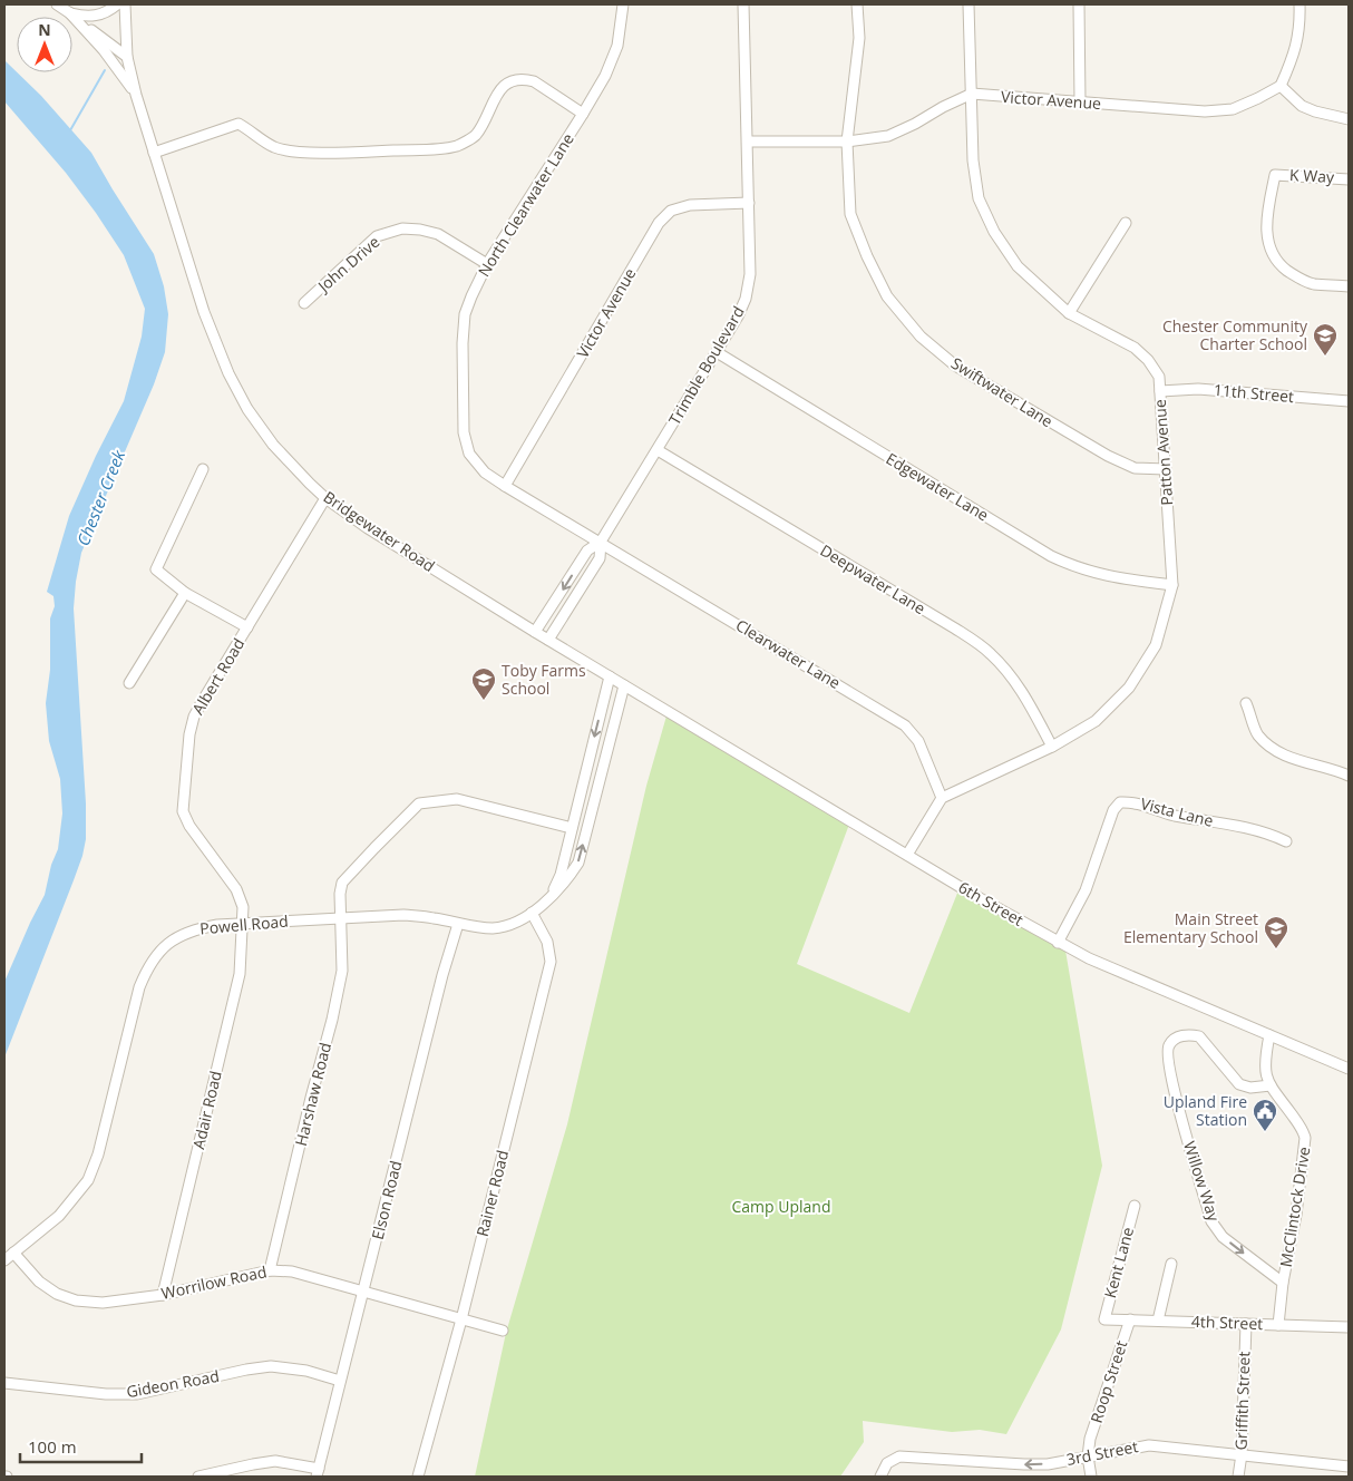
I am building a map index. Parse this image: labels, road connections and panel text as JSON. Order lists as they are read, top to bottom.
{
  "streets": {
    "street": [
      "Victor Avenue",
      "K Way",
      "North Clearwater Lane",
      "John Drive",
      "Trimble Boulevard",
      "Swiftwater Lane",
      "11th Street",
      "Patton Avenue",
      "Edgewater Lane",
      "Bridgewater Road",
      "Deepwater Lane",
      "Clearwater Lane",
      "Albert Road",
      "Vista Lane",
      "6th Street",
      "Powell Road",
      "Harshaw Road",
      "Adair Road",
      "Willow Way",
      "Rainer Road",
      "Elson Road",
      "McClintock Drive",
      "Kent Lane",
      "Worrilow Road",
      "4th Street",
      "Roop Street",
      "Gideon Road",
      "Griffith Street",
      "3rd Street"
    ]
  },
  "crossings": [
    ["Victor Avenue", "North Clearwater Lane"],
    ["Victor Avenue", "Trimble Boulevard"],
    ["Victor Avenue", "Swiftwater Lane"],
    ["Victor Avenue", "Patton Avenue"],
    ["North Clearwater Lane", "John Drive"],
    ["North Clearwater Lane", "Trimble Boulevard"],
    ["North Clearwater Lane", "Clearwater Lane"],
    ["Trimble Boulevard", "Edgewater Lane"],
    ["Trimble Boulevard", "Bridgewater Road"],
    ["Trimble Boulevard", "Deepwater Lane"],
    ["Trimble Boulevard", "Clearwater Lane"],
    ["Swiftwater Lane", "Patton Avenue"],
    ["11th Street", "Patton Avenue"],
    ["Patton Avenue", "Edgewater Lane"],
    ["Patton Avenue", "Deepwater Lane"],
    ["Patton Avenue", "Clearwater Lane"],
    ["Bridgewater Road", "Albert Road"],
    ["Bridgewater Road", "6th Street"],
    ["Bridgewater Road", "Powell Road"],
    ["Albert Road", "Powell Road"],
    ["Albert Road", "Adair Road"],
    ["Vista Lane", "6th Street"],
    ["6th Street", "McClintock Drive"],
    ["Powell Road", "Harshaw Road"],
    ["Powell Road", "Adair Road"],
    ["Powell Road", "Rainer Road"],
    ["Powell Road", "Elson Road"],
    ["Powell Road", "Worrilow Road"],
    ["Harshaw Road", "Worrilow Road"],
    ["Adair Road", "Worrilow Road"],
    ["Willow Way", "McClintock Drive"],
    ["Rainer Road", "Worrilow Road"],
    ["Elson Road", "Worrilow Road"],
    ["Elson Road", "Gideon Road"],
    ["McClintock Drive", "4th Street"],
    ["Kent Lane", "4th Street"],
    ["4th Street", "Roop Street"],
    ["4th Street", "Griffith Street"],
    ["Roop Street", "3rd Street"],
    ["Griffith Street", "3rd Street"]
  ],
  "one_way": ["3rd Street"],
  "water": ["Chester Creek"],
  "parks": ["Camp Upland"],
  "places": {
    "school or university": ["Chester Community Charter School", "Toby Farms School", "Main Street Elementary School"],
    "public building": ["Upland Fire Station"]
  },
  "scale_bar": "100 m",
  "north": "top"
}
